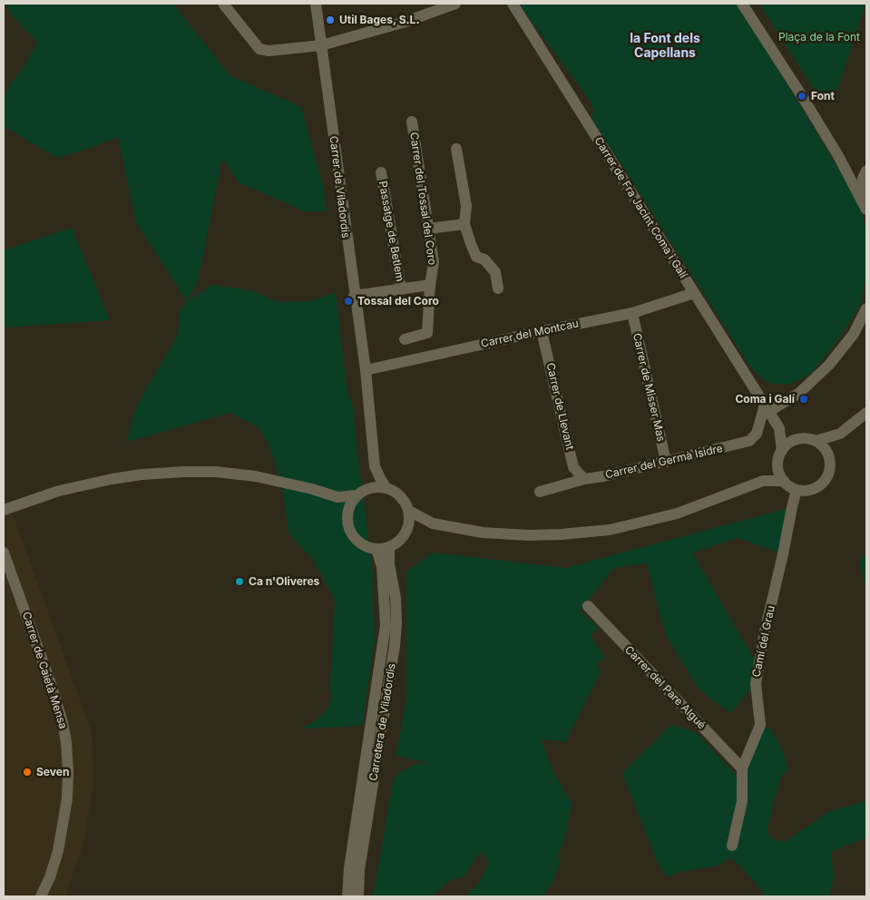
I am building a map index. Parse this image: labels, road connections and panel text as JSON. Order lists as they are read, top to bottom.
{
  "streets": {
    "street": [
      "Carrer de Viladordis",
      "Carrer del Tossal del Coro",
      "Carrer de Fra Jacint Coma i Galí",
      "Passatge de Betlem",
      "Carrer del Montcau",
      "Carrer de Misser Mas",
      "Carrer de Llevant",
      "Carrer del Germà Isidre",
      "Camí del Grau",
      "Carrer de Caietà Mensa",
      "Carrer del Pare Algué",
      "Carretera de Viladordis"
    ]
  },
  "crossings": [
    ["Carrer de Viladordis", "Carrer del Montcau"],
    ["Carrer de Fra Jacint Coma i Galí", "Carrer del Montcau"],
    ["Carrer de Fra Jacint Coma i Galí", "Carrer del Germà Isidre"],
    ["Carrer del Montcau", "Carrer de Misser Mas"],
    ["Carrer del Montcau", "Carrer de Llevant"],
    ["Carrer de Misser Mas", "Carrer del Germà Isidre"],
    ["Carrer de Llevant", "Carrer del Germà Isidre"],
    ["Camí del Grau", "Carrer del Pare Algué"]
  ],
  "districts": ["la Font dels Capellans"],
  "parks": ["Plaça de la Font"],
  "places": [
    "Util Bages, S.L.",
    "Font",
    "Tossal del Coro",
    "Coma i Galí",
    "Ca n'Oliveres",
    "Seven"
  ]
}
